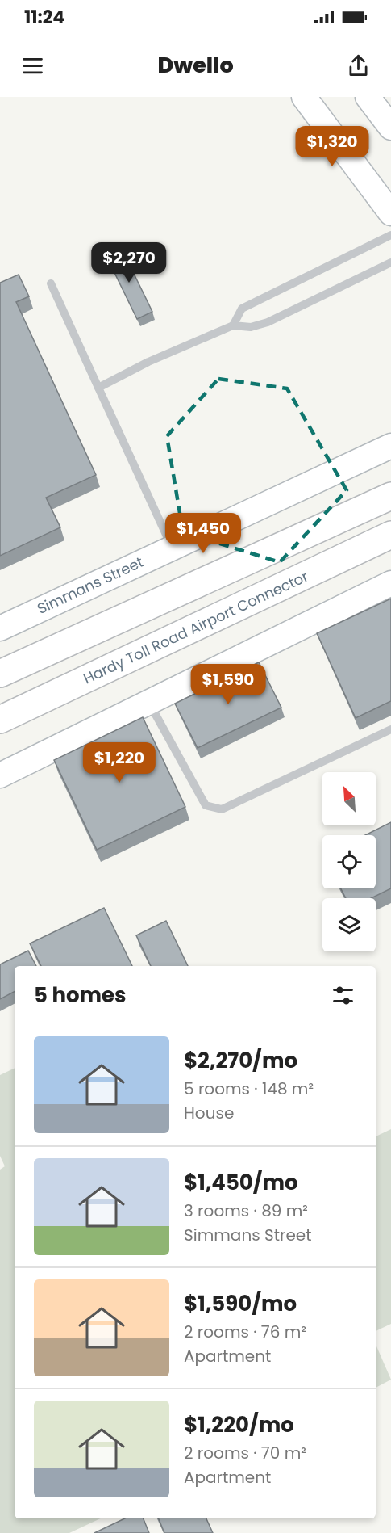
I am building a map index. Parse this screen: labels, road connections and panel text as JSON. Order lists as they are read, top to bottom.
{
  "streets": {
    "highway": ["Hardy Toll Road Airport Connector"],
    "main road": ["Simmans Street"]
  },
  "north": "top left",
  "page": {
    "status": "11:24",
    "header": "Dwello",
    "price": [
      "$1,320",
      "$2,270",
      "$1,450",
      "$1,590",
      "$1,220"
    ],
    "heading": "5 homes",
    "list": [
      {
        "name": "$2,270/mo",
        "note": "5 rooms · 148 m² · House"
      },
      {
        "name": "$1,450/mo",
        "note": "3 rooms · 89 m² · Simmans Street"
      },
      {
        "name": "$1,590/mo",
        "note": "2 rooms · 76 m² · Apartment"
      },
      {
        "name": "$1,220/mo",
        "note": "2 rooms · 70 m² · Apartment"
      }
    ]
  }
}
